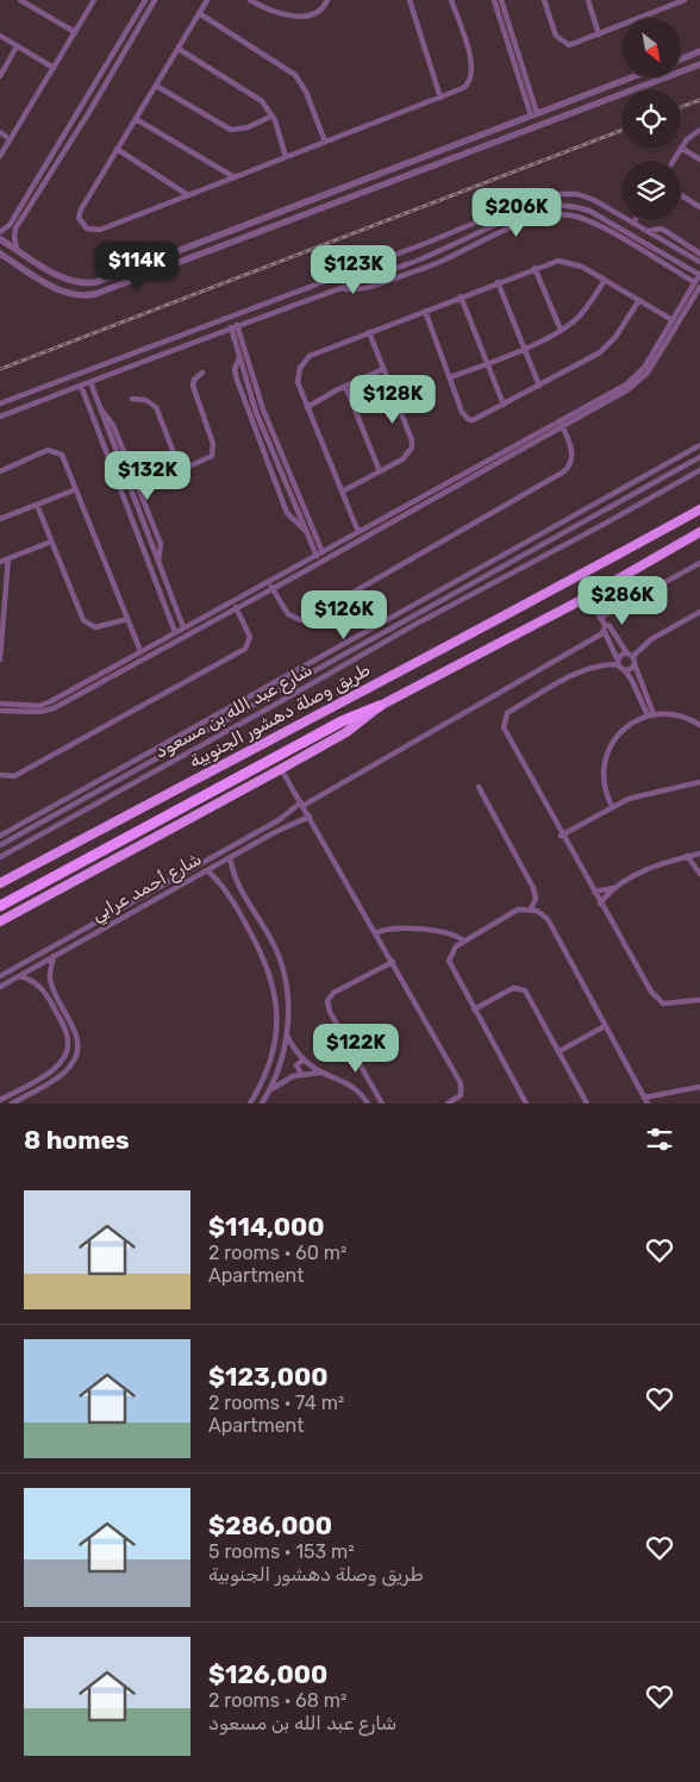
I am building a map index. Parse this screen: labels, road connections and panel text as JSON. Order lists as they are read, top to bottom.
{
  "streets": {
    "highway": ["طريق وصلة دهشور الجنوبية"],
    "street": ["شارع عبد الله بن مسعود", "شارع أحمد عرابي"]
  },
  "north": "bottom right",
  "page": {
    "price": [
      "$206K",
      "$114K",
      "$123K",
      "$128K",
      "$132K",
      "$286K",
      "$126K",
      "$122K"
    ],
    "heading": "8 homes",
    "list": [
      {
        "name": "$114,000",
        "note": "2 rooms · 60 m² · Apartment"
      },
      {
        "name": "$123,000",
        "note": "2 rooms · 74 m² · Apartment"
      },
      {
        "name": "$286,000",
        "note": "5 rooms · 153 m² · طريق وصلة دهشور الجنوبية"
      },
      {
        "name": "$126,000",
        "note": "2 rooms · 68 m² · شارع عبد الله بن مسعود"
      }
    ]
  }
}
